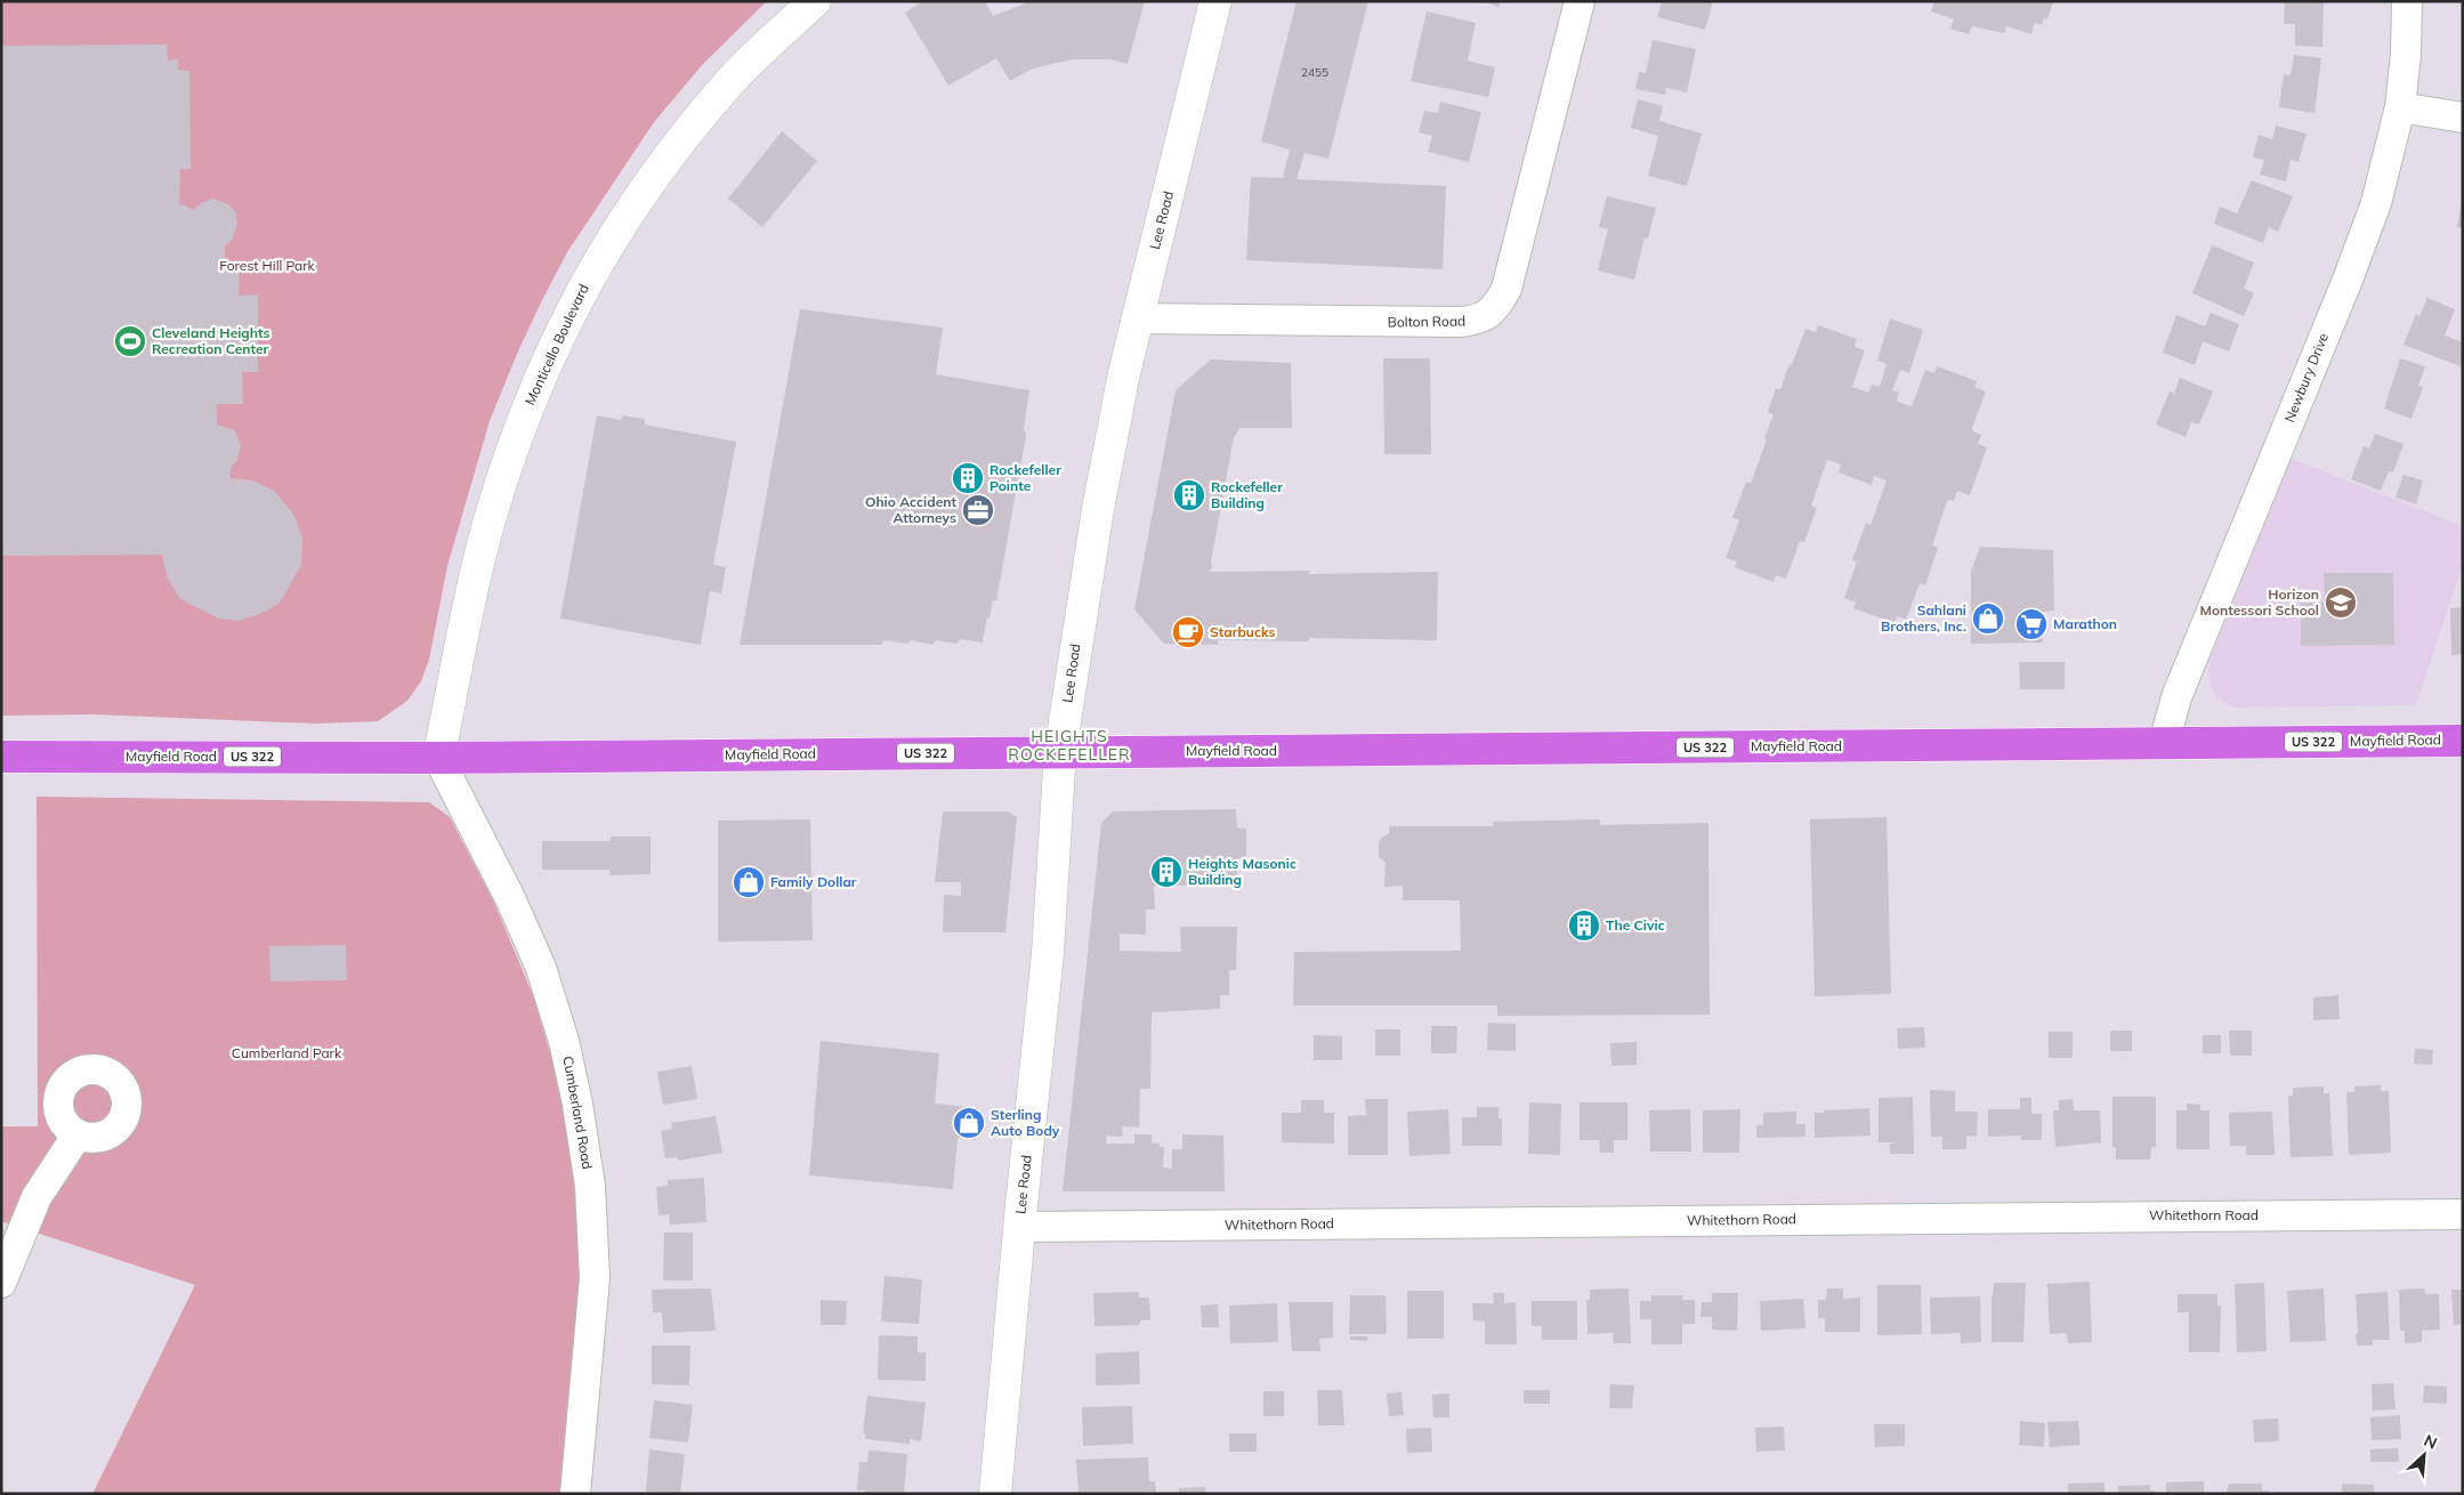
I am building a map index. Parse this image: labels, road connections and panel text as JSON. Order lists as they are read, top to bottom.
{
  "streets": {
    "main road": [
      "Lee Road",
      "Monticello Boulevard",
      "Mayfield Road",
      "US 322"
    ],
    "street": [
      "Bolton Road",
      "Newbury Drive",
      "Cumberland Road",
      "Whitethorn Road"
    ]
  },
  "crossings": [
    ["Lee Road", "Bolton Road"],
    ["Lee Road", "Mayfield Road"],
    ["Lee Road", "Whitethorn Road"],
    ["Monticello Boulevard", "Mayfield Road"],
    ["Monticello Boulevard", "Cumberland Road"],
    ["Newbury Drive", "Mayfield Road"],
    ["Mayfield Road", "Cumberland Road"]
  ],
  "districts": ["HEIGHTS ROCKEFELLER"],
  "parks": ["Forest Hill Park", "Cumberland Park"],
  "places": {
    "sports": ["Cleveland Heights Recreation Center"],
    "building": [
      "Rockefeller Pointe",
      "Rockefeller Building",
      "Heights Masonic Building",
      "The Civic"
    ],
    "office": ["Ohio Accident Attorneys"],
    "school or university": ["Horizon Montessori School"],
    "shop": ["Sahlani Brothers, Inc.", "Family Dollar", "Sterling Auto Body"],
    "supermarket": ["Marathon"],
    "cafe": ["Starbucks"]
  },
  "house_numbers": ["2455"],
  "north": "top right"
}
